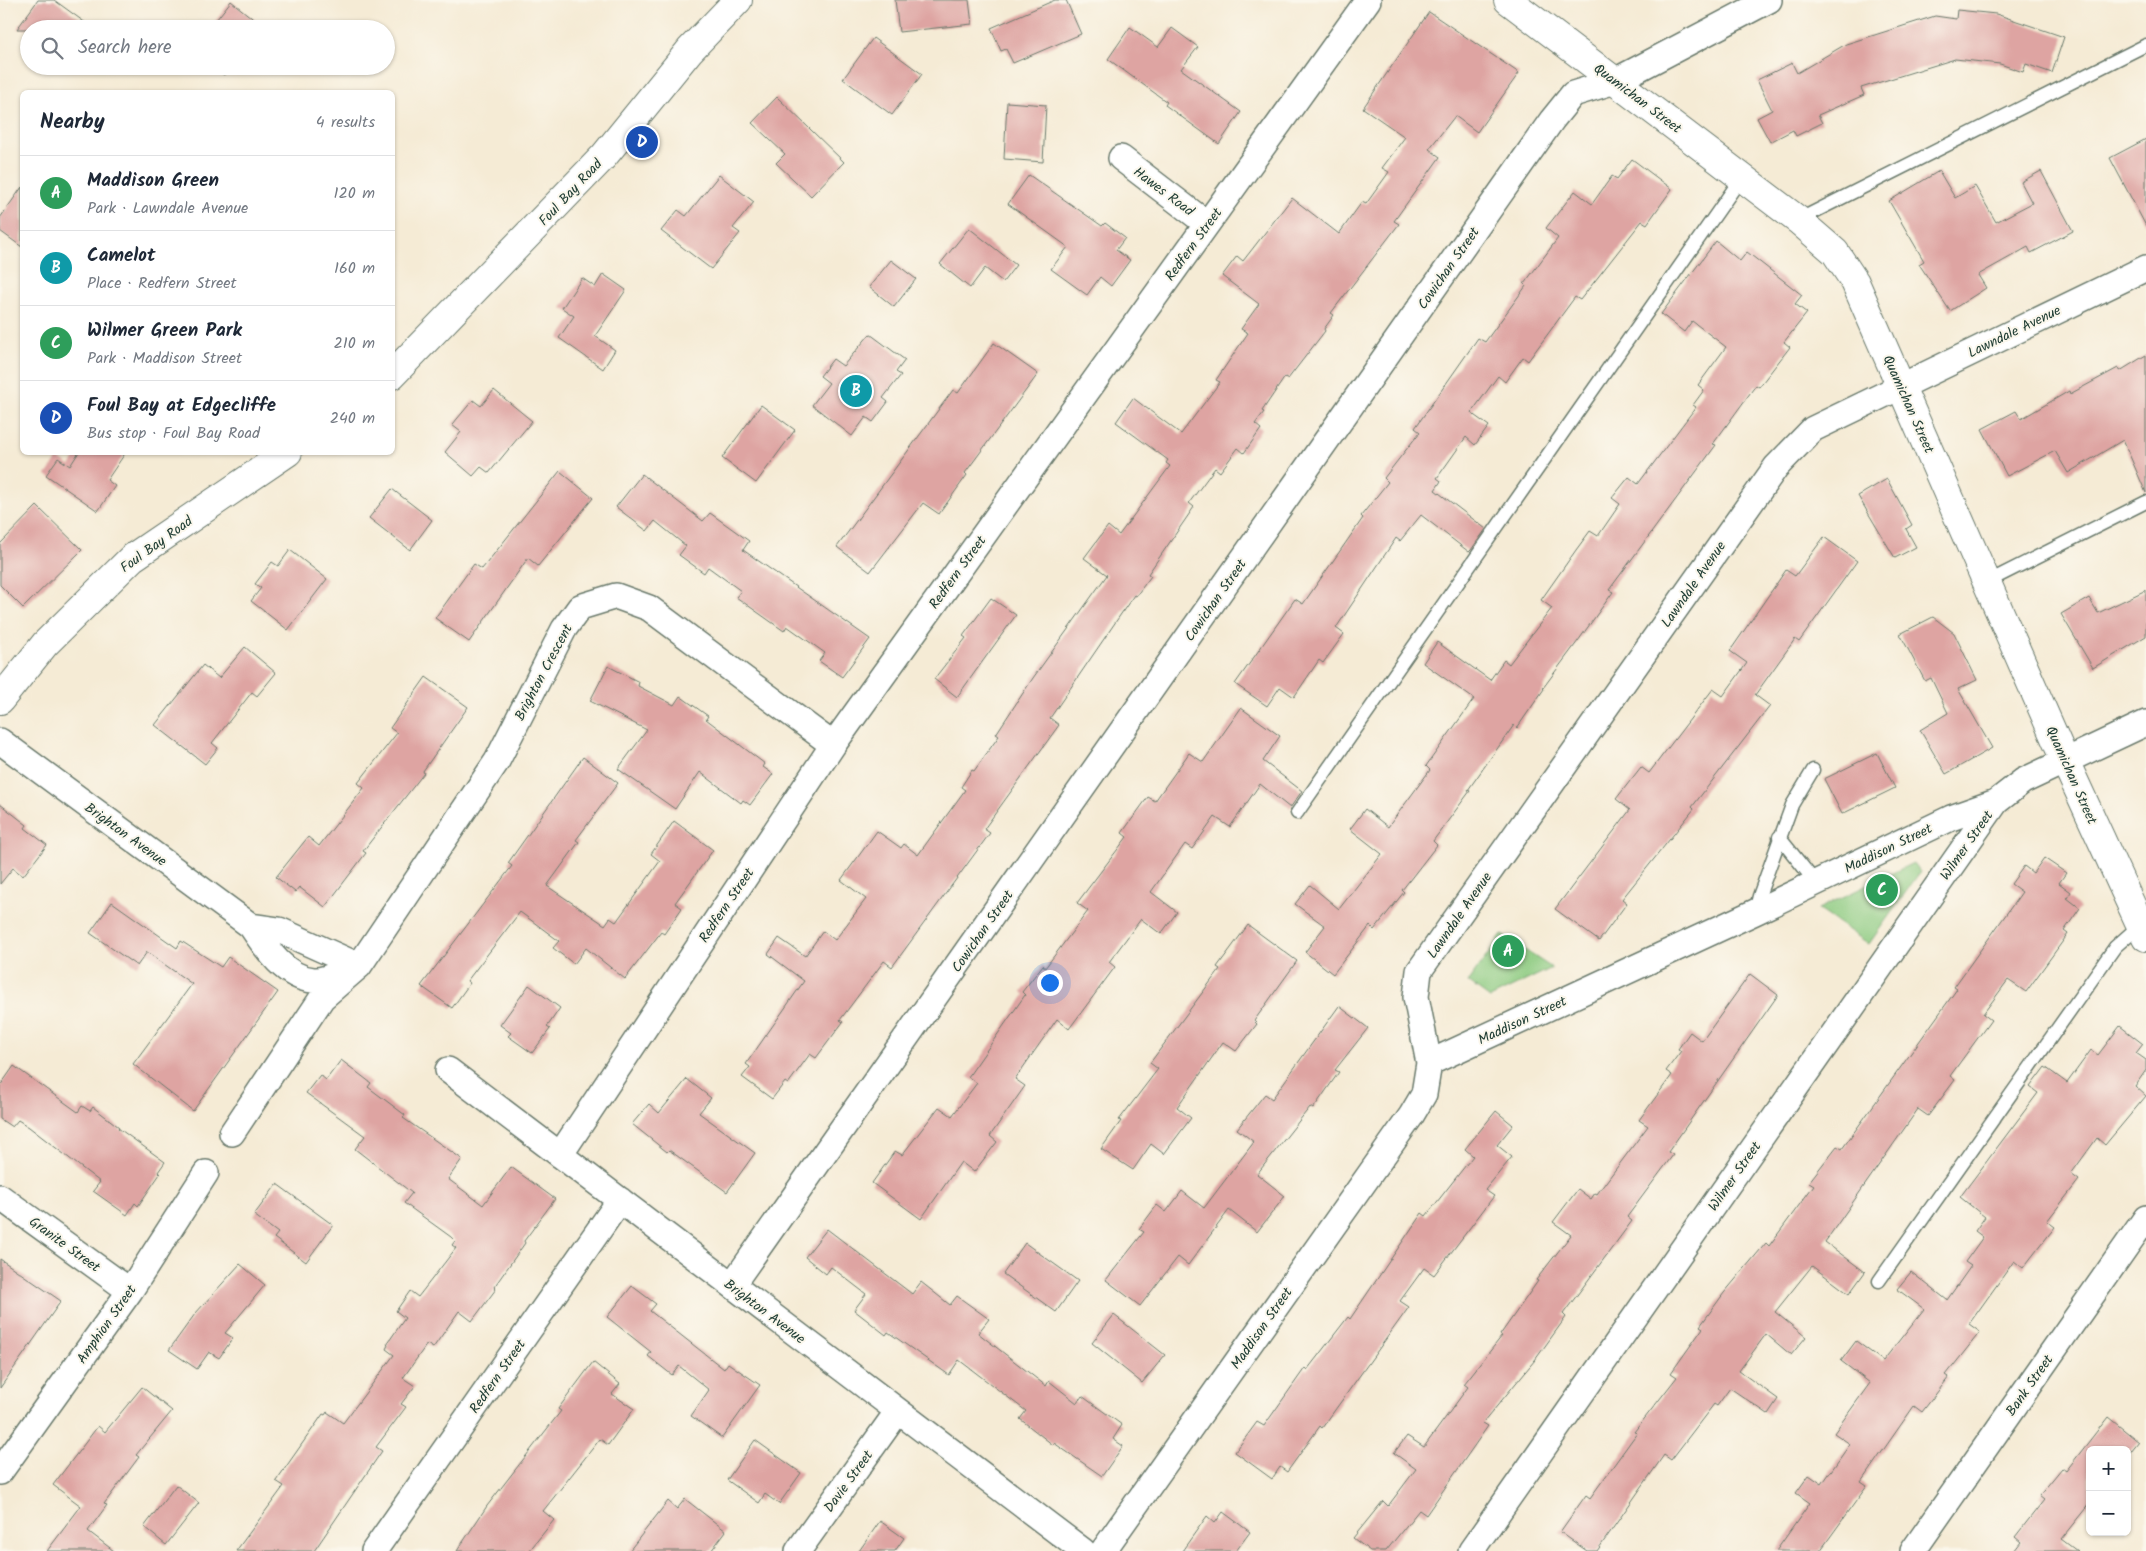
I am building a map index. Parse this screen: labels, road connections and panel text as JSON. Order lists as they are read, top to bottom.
{
  "streets": {
    "street": [
      "Quamichan Street",
      "Hawes Road",
      "Foul Bay Road",
      "Redfern Street",
      "Cowichan Street",
      "Lawndale Avenue",
      "Brighton Crescent",
      "Brighton Avenue",
      "Wilmer Street",
      "Maddison Street",
      "Granite Street",
      "Amphion Street",
      "Bank Street",
      "Davie Street"
    ]
  },
  "crossings": [
    ["Quamichan Street", "Cowichan Street"],
    ["Quamichan Street", "Lawndale Avenue"],
    ["Quamichan Street", "Maddison Street"],
    ["Hawes Road", "Redfern Street"],
    ["Redfern Street", "Brighton Crescent"],
    ["Redfern Street", "Brighton Avenue"],
    ["Cowichan Street", "Brighton Avenue"],
    ["Lawndale Avenue", "Maddison Street"],
    ["Brighton Crescent", "Brighton Avenue"],
    ["Brighton Avenue", "Davie Street"],
    ["Wilmer Street", "Maddison Street"],
    ["Granite Street", "Amphion Street"]
  ],
  "page": {
    "search": "Search here",
    "heading": ["Nearby", "4 results"],
    "pins": [
      "D",
      "B",
      "C",
      "A"
    ],
    "list": [
      {
        "mark": "A",
        "name": "Maddison Green",
        "note": "Park · Lawndale Avenue",
        "value": "120 m"
      },
      {
        "mark": "B",
        "name": "Camelot",
        "note": "Place · Redfern Street",
        "value": "160 m"
      },
      {
        "mark": "C",
        "name": "Wilmer Green Park",
        "note": "Park · Maddison Street",
        "value": "210 m"
      },
      {
        "mark": "D",
        "name": "Foul Bay at Edgecliffe",
        "note": "Bus stop · Foul Bay Road",
        "value": "240 m"
      }
    ],
    "map_buttons": ["+", "−"]
  }
}
